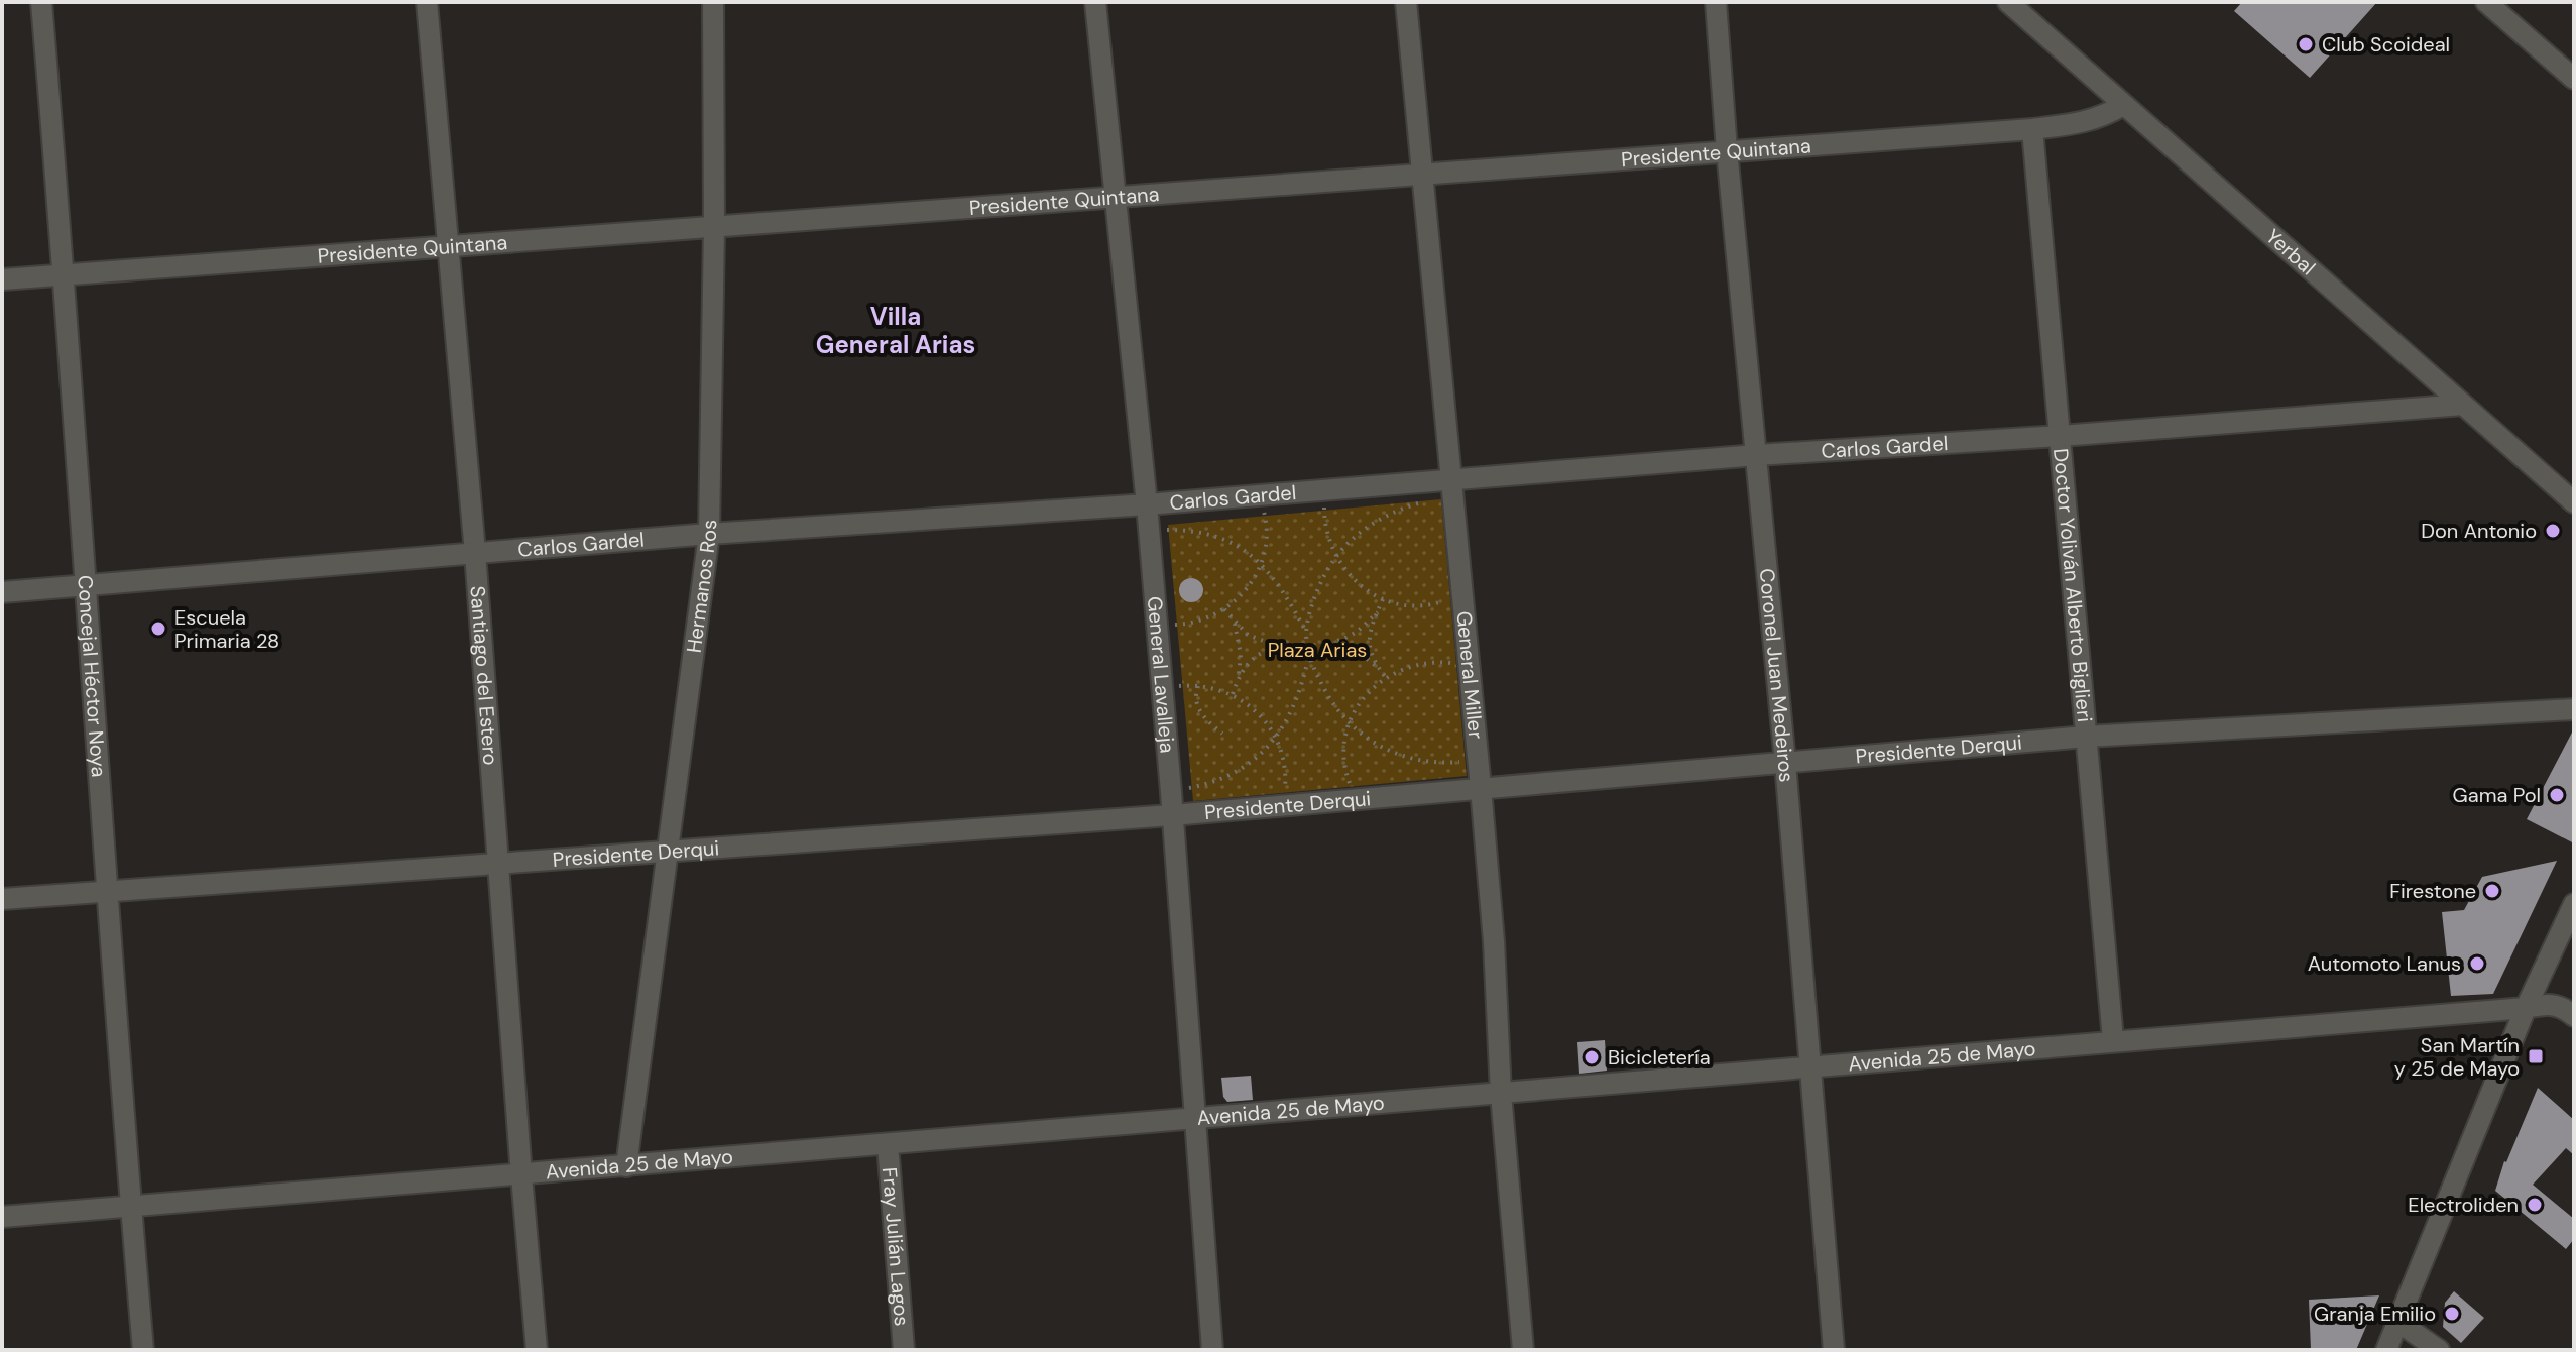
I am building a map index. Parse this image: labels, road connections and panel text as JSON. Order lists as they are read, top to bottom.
{
  "streets": {
    "street": [
      "Presidente Quintana",
      "Yerbal",
      "Carlos Gardel",
      "Doctor Yoliván Alberto Biglieri",
      "Hermanos Ros",
      "General Lavalleja",
      "Concejal Héctor Noya",
      "Santiago del Estero",
      "General Miller",
      "Coronel Juan Medeiros",
      "Presidente Derqui",
      "Avenida 25 de Mayo",
      "Fray Julián Lagos"
    ]
  },
  "crossings": [
    ["Presidente Quintana", "Yerbal"],
    ["Presidente Quintana", "Doctor Yoliván Alberto Biglieri"],
    ["Presidente Quintana", "Hermanos Ros"],
    ["Presidente Quintana", "General Lavalleja"],
    ["Presidente Quintana", "Concejal Héctor Noya"],
    ["Presidente Quintana", "Santiago del Estero"],
    ["Presidente Quintana", "General Miller"],
    ["Presidente Quintana", "Coronel Juan Medeiros"],
    ["Yerbal", "Carlos Gardel"],
    ["Carlos Gardel", "Doctor Yoliván Alberto Biglieri"],
    ["Carlos Gardel", "Hermanos Ros"],
    ["Carlos Gardel", "General Lavalleja"],
    ["Carlos Gardel", "Concejal Héctor Noya"],
    ["Carlos Gardel", "Santiago del Estero"],
    ["Carlos Gardel", "General Miller"],
    ["Carlos Gardel", "Coronel Juan Medeiros"],
    ["Doctor Yoliván Alberto Biglieri", "Presidente Derqui"],
    ["Doctor Yoliván Alberto Biglieri", "Avenida 25 de Mayo"],
    ["Hermanos Ros", "Presidente Derqui"],
    ["Hermanos Ros", "Avenida 25 de Mayo"],
    ["General Lavalleja", "Presidente Derqui"],
    ["General Lavalleja", "Avenida 25 de Mayo"],
    ["Concejal Héctor Noya", "Presidente Derqui"],
    ["Concejal Héctor Noya", "Avenida 25 de Mayo"],
    ["Santiago del Estero", "Presidente Derqui"],
    ["Santiago del Estero", "Avenida 25 de Mayo"],
    ["General Miller", "Presidente Derqui"],
    ["General Miller", "Avenida 25 de Mayo"],
    ["Coronel Juan Medeiros", "Presidente Derqui"],
    ["Coronel Juan Medeiros", "Avenida 25 de Mayo"],
    ["Avenida 25 de Mayo", "Fray Julián Lagos"]
  ],
  "districts": ["Villa General Arias"],
  "parks": ["Plaza Arias"],
  "places": {
    "other": [
      "Club Scoideal",
      "Don Antonio",
      "Escuela Primaria 28",
      "Gama Pol",
      "Firestone",
      "Automoto Lanus",
      "Bicicletería",
      "Electroliden",
      "Granja Emilio"
    ],
    "transit": ["San Martín y 25 de Mayo"]
  }
}
